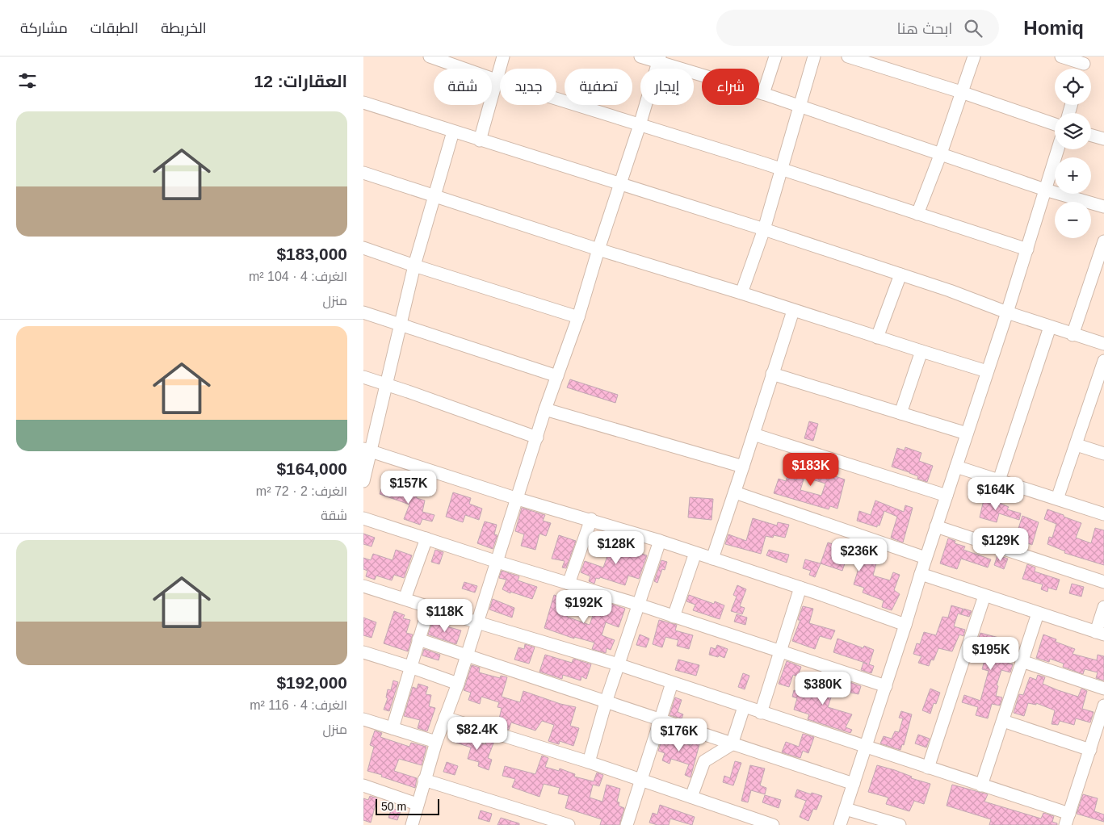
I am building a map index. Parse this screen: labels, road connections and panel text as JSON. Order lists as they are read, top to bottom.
{
  "scale_bar": "50 m",
  "page": {
    "header": "Homiq",
    "search": "ابحث هنا",
    "nav": ["الخريطة", "الطبقات", "مشاركة"],
    "heading": "العقارات: 12",
    "map_buttons": ["+", "−"],
    "chip": [
      "شراء",
      "إيجار",
      "تصفية",
      "جديد",
      "شقة"
    ],
    "list": [
      {
        "name": "$183,000",
        "note": "الغرف: 4 · 104 m² · منزل"
      },
      {
        "name": "$164,000",
        "note": "الغرف: 2 · 72 m² · شقة"
      },
      {
        "name": "$192,000",
        "note": "الغرف: 4 · 116 m² · منزل"
      }
    ],
    "price": [
      "$183K",
      "$157K",
      "$164K",
      "$129K",
      "$128K",
      "$236K",
      "$192K",
      "$118K",
      "$195K",
      "$380K",
      "$82.4K",
      "$176K"
    ],
    "scale": "50 m"
  }
}
